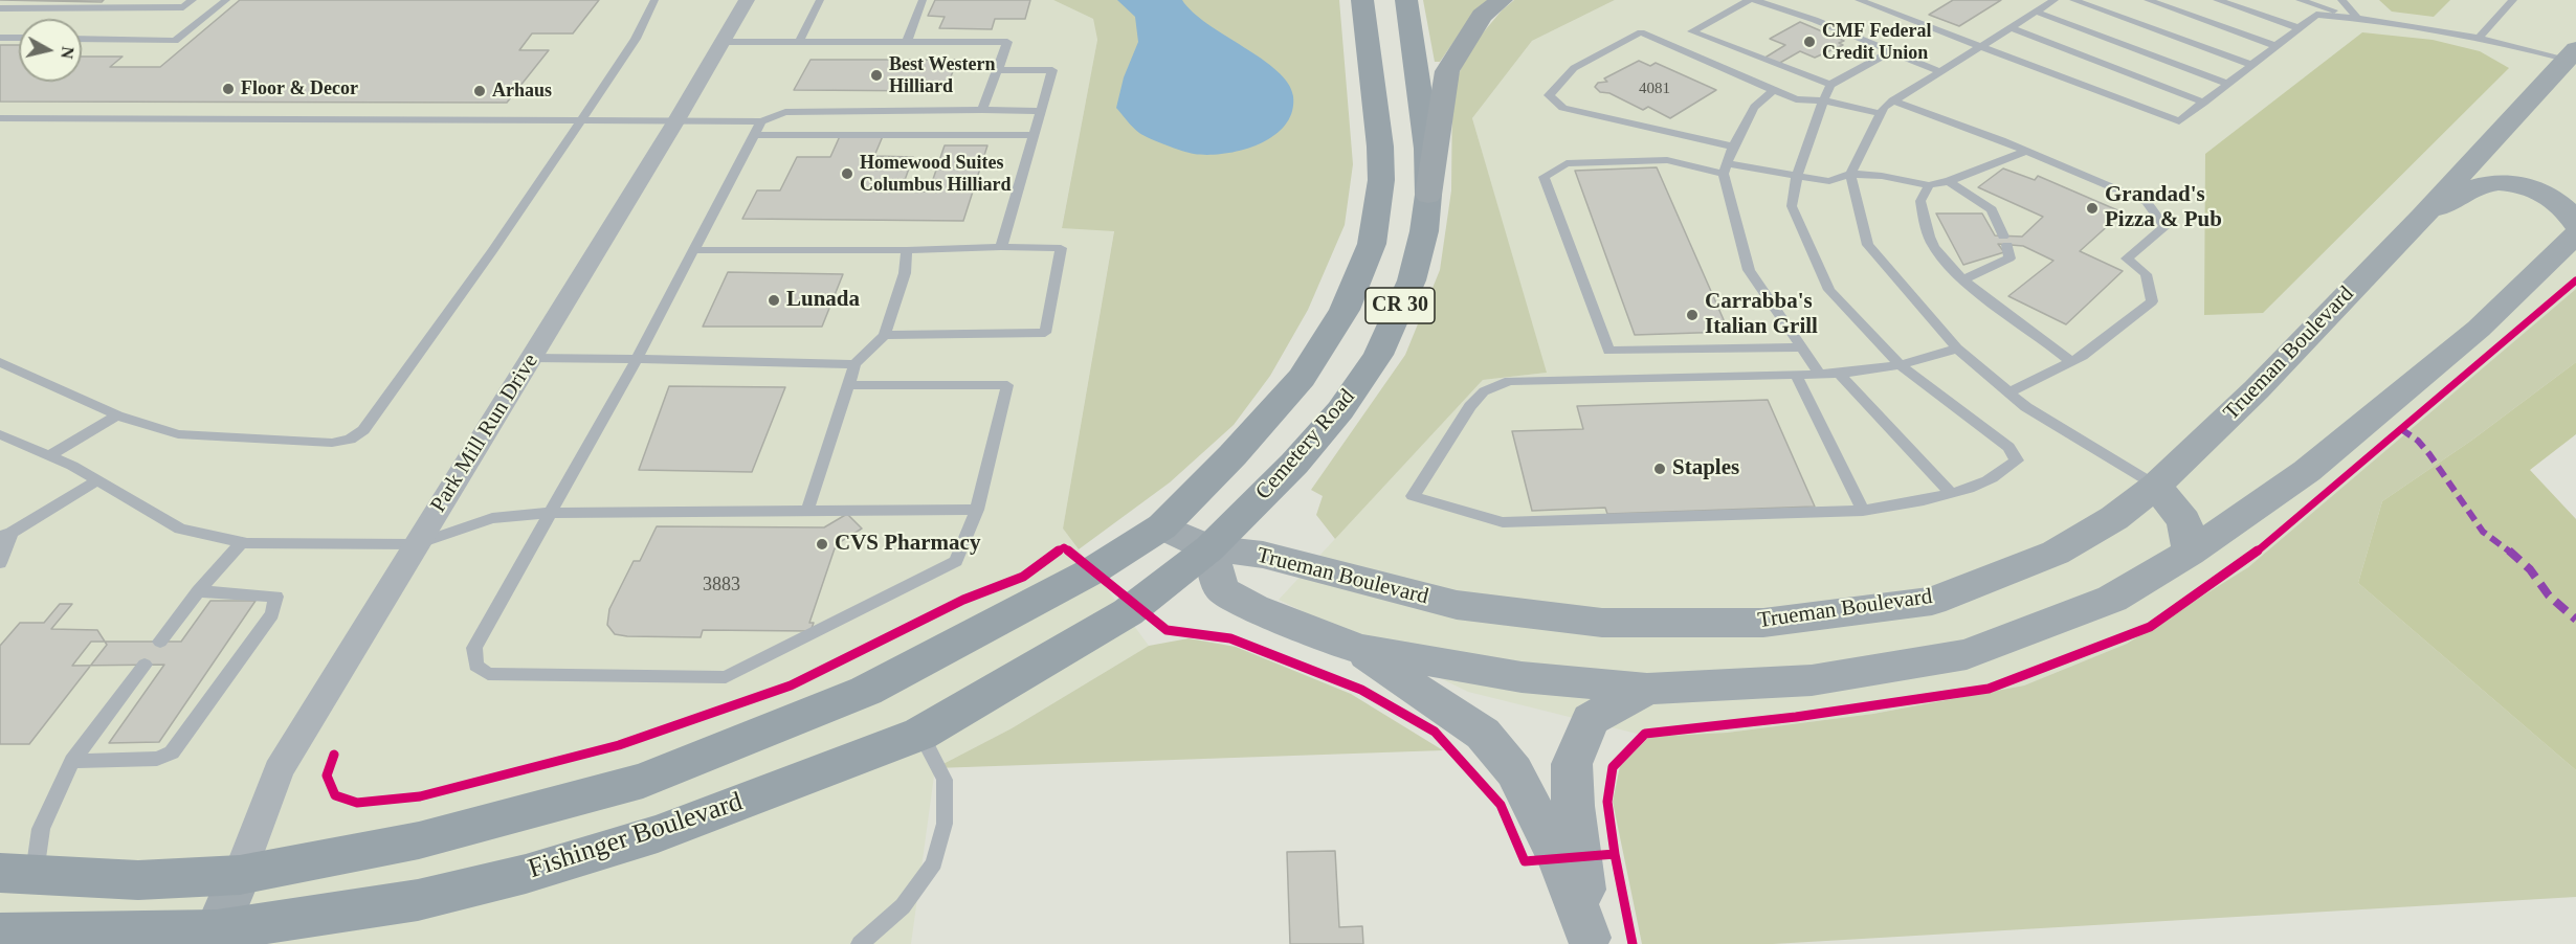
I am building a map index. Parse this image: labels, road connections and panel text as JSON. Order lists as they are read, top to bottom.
{
  "streets": {
    "main road": [
      "CR 30",
      "Trueman Boulevard",
      "Cemetery Road",
      "Fishinger Boulevard"
    ],
    "street": ["Park Mill Run Drive"]
  },
  "crossings": [
    ["CR 30", "Trueman Boulevard"],
    ["Trueman Boulevard", "Cemetery Road"],
    ["Trueman Boulevard", "Fishinger Boulevard"],
    ["Cemetery Road", "Fishinger Boulevard"]
  ],
  "places": [
    "CMF Federal Credit Union",
    "Best Western Hilliard",
    "Floor & Decor",
    "Arhaus",
    "Homewood Suites Columbus Hilliard",
    "Grandad's Pizza & Pub",
    "Lunada",
    "Carrabba's Italian Grill",
    "Staples",
    "CVS Pharmacy"
  ],
  "house_numbers": ["4081", "3883"],
  "north": "right"
}
